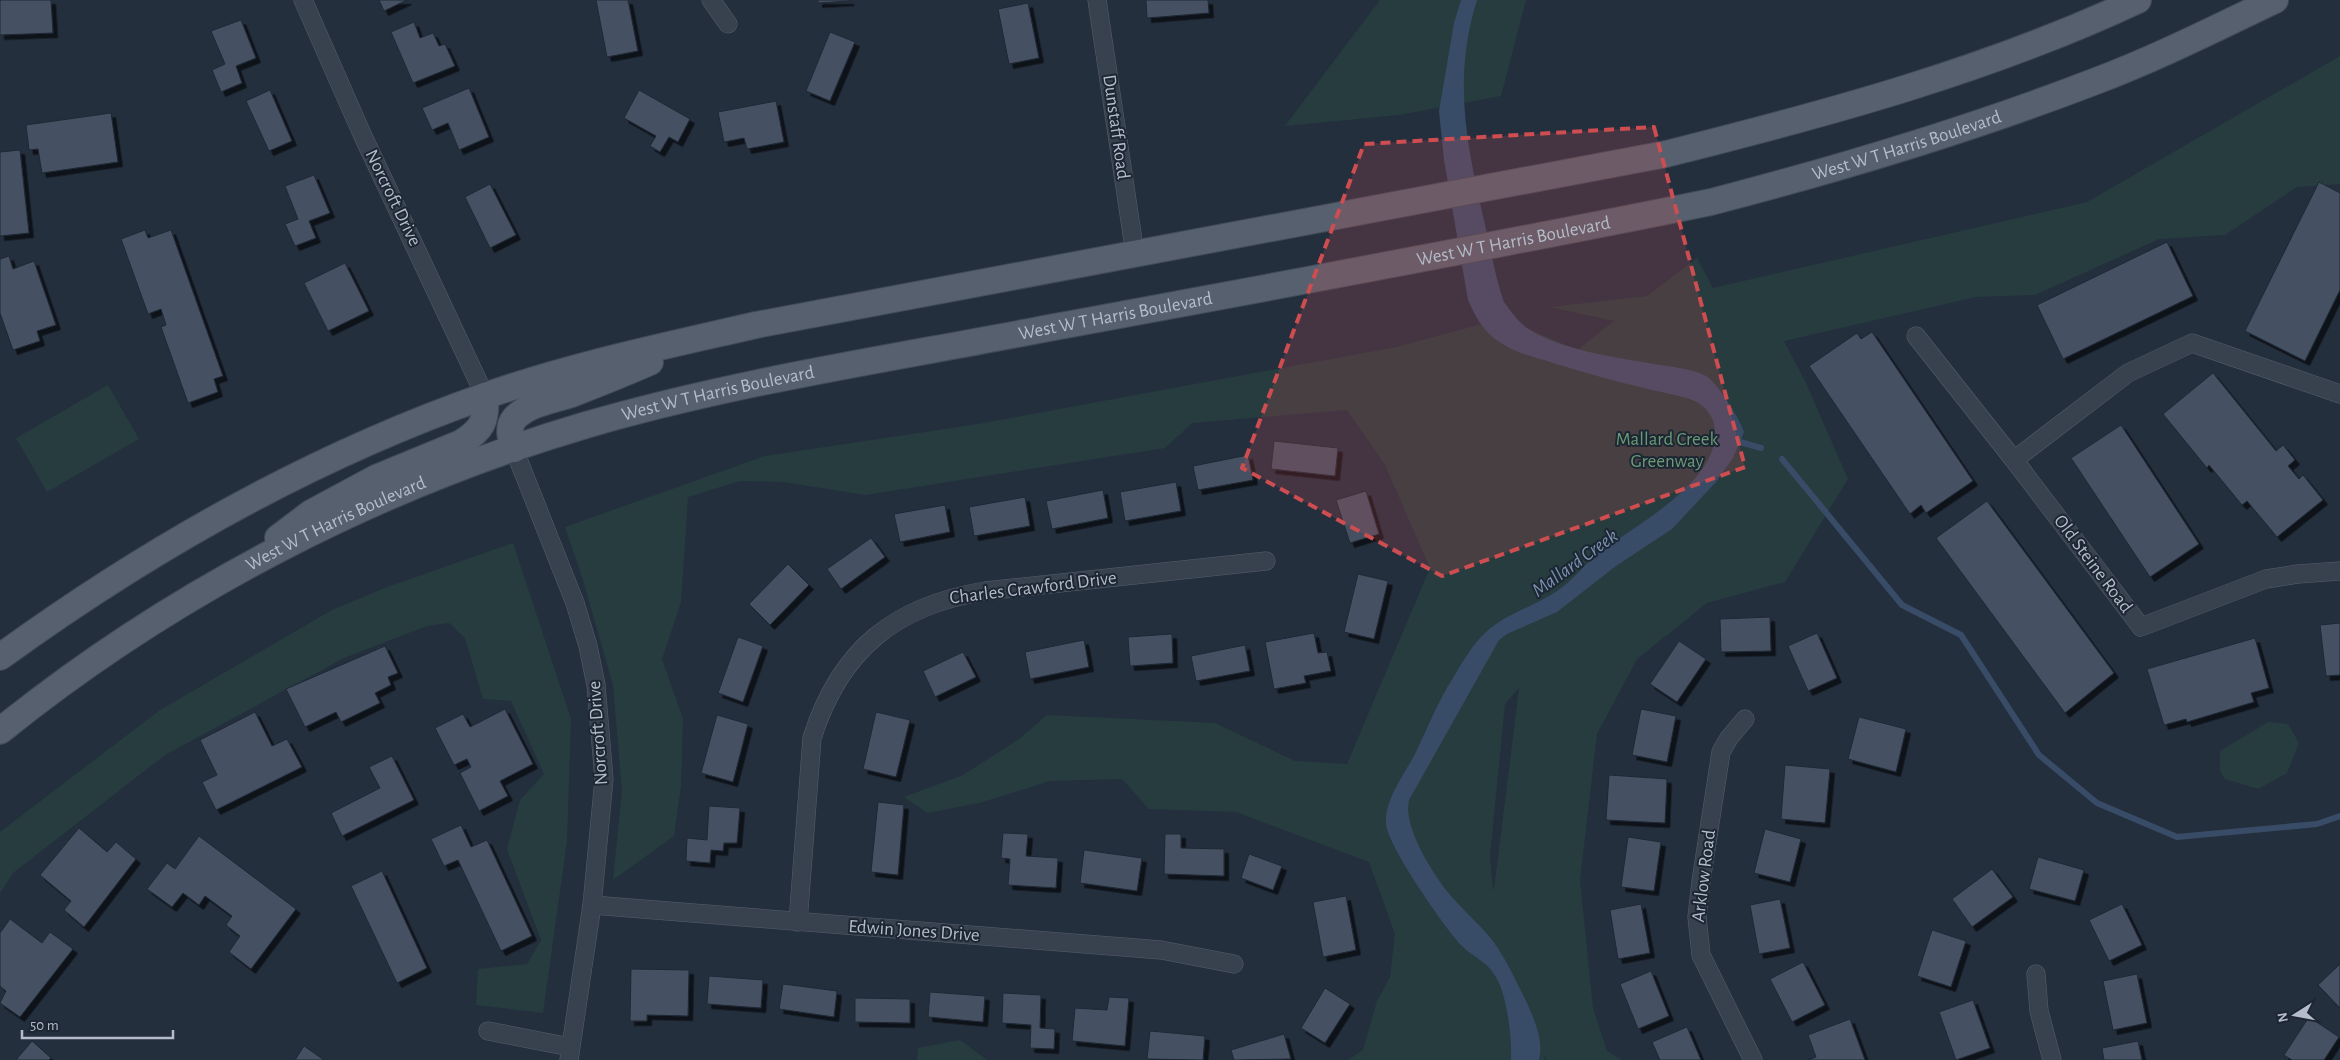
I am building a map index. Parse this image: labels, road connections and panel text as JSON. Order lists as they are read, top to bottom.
{
  "streets": {
    "main road": ["West W T Harris Boulevard"],
    "street": [
      "Dunstaff Road",
      "Norcroft Drive",
      "Old Steine Road",
      "Charles Crawford Drive",
      "Arklow Road",
      "Edwin Jones Drive"
    ]
  },
  "crossings": [
    ["West W T Harris Boulevard", "Norcroft Drive"],
    ["Norcroft Drive", "Edwin Jones Drive"],
    ["Charles Crawford Drive", "Edwin Jones Drive"]
  ],
  "water": ["Mallard Creek"],
  "parks": ["Mallard Creek Greenway"],
  "scale_bar": "50 m",
  "north": "left"
}
